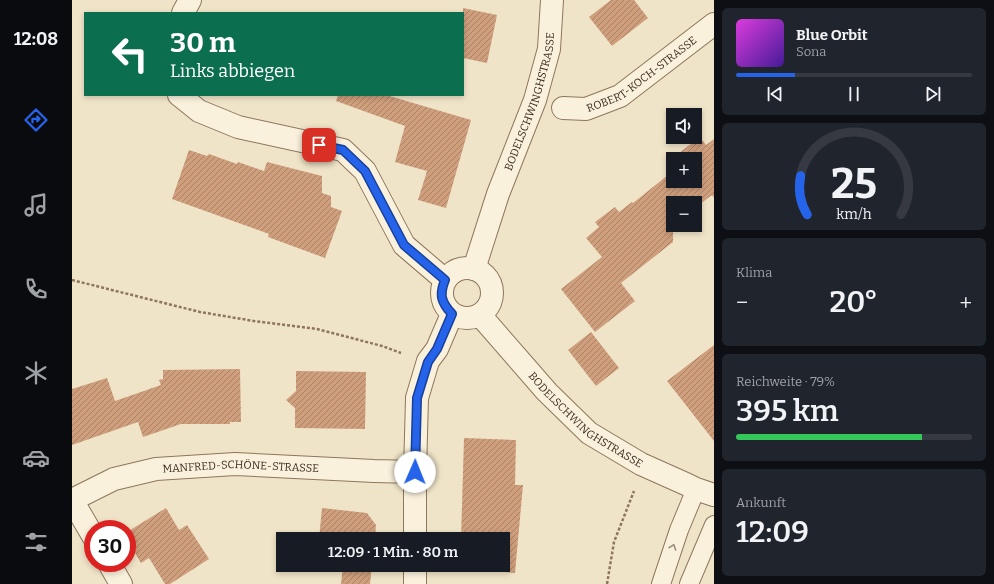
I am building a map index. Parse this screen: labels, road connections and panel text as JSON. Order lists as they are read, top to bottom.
{
  "streets": {
    "street": ["ROBERT-KOCH-STRASSE", "BODELSCHWINGHSTRASSE", "MANFRED-SCHÖNE-STRASSE"]
  },
  "page": {
    "tabs": "12:08",
    "turn": ["30 m", "Links abbiegen"],
    "song": ["Blue Orbit", "Sona"],
    "map_buttons": ["+", "−"],
    "tile": [
      "Klima",
      ["Reichweite · 79%", "395 km"],
      ["Ankunft", "12:09"]
    ],
    "heat": ["−", "20°", "+"],
    "limit": "30",
    "trip": "12:09 · 1 Min. · 80 m",
    "gauge": ["25", "km/h"]
  }
}
